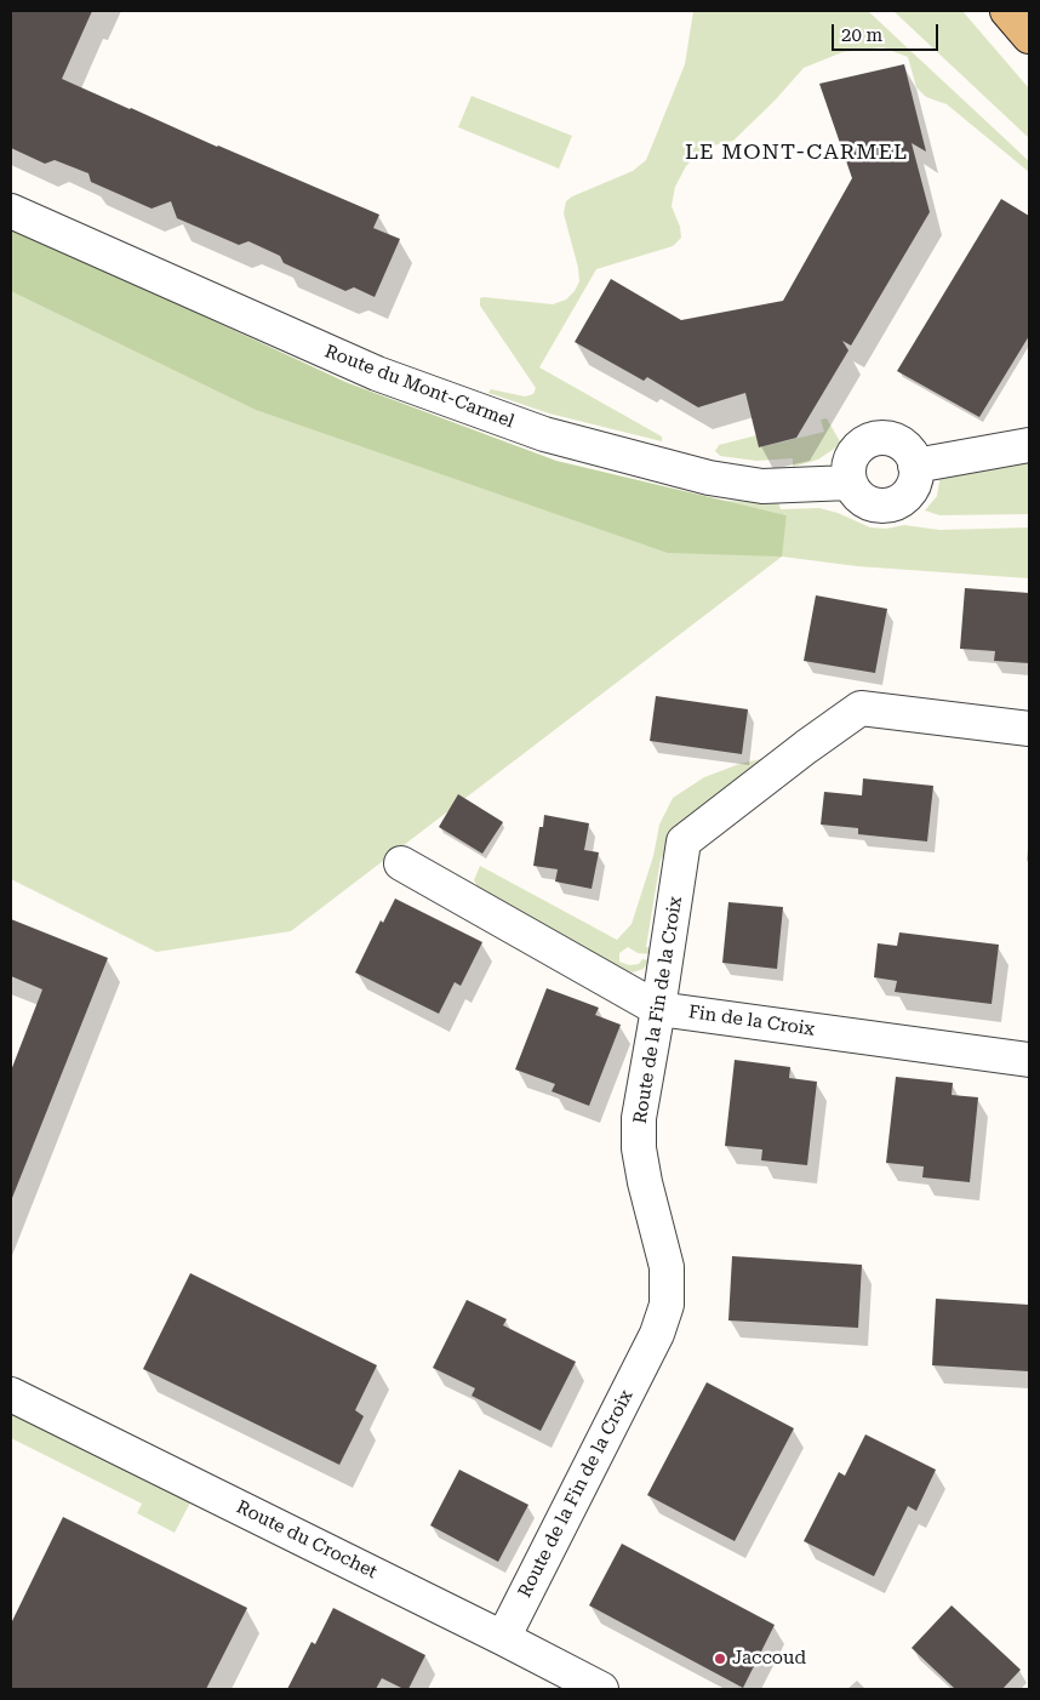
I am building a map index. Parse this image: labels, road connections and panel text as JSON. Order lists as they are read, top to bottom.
{
  "streets": {
    "street": [
      "Route du Mont-Carmel",
      "Route de la Fin de la Croix",
      "Fin de la Croix",
      "Route du Crochet"
    ]
  },
  "crossings": [
    ["Route de la Fin de la Croix", "Fin de la Croix"],
    ["Route de la Fin de la Croix", "Route du Crochet"]
  ],
  "districts": ["LE MONT-CARMEL"],
  "places": ["Jaccoud"],
  "scale_bar": "20 m"
}
